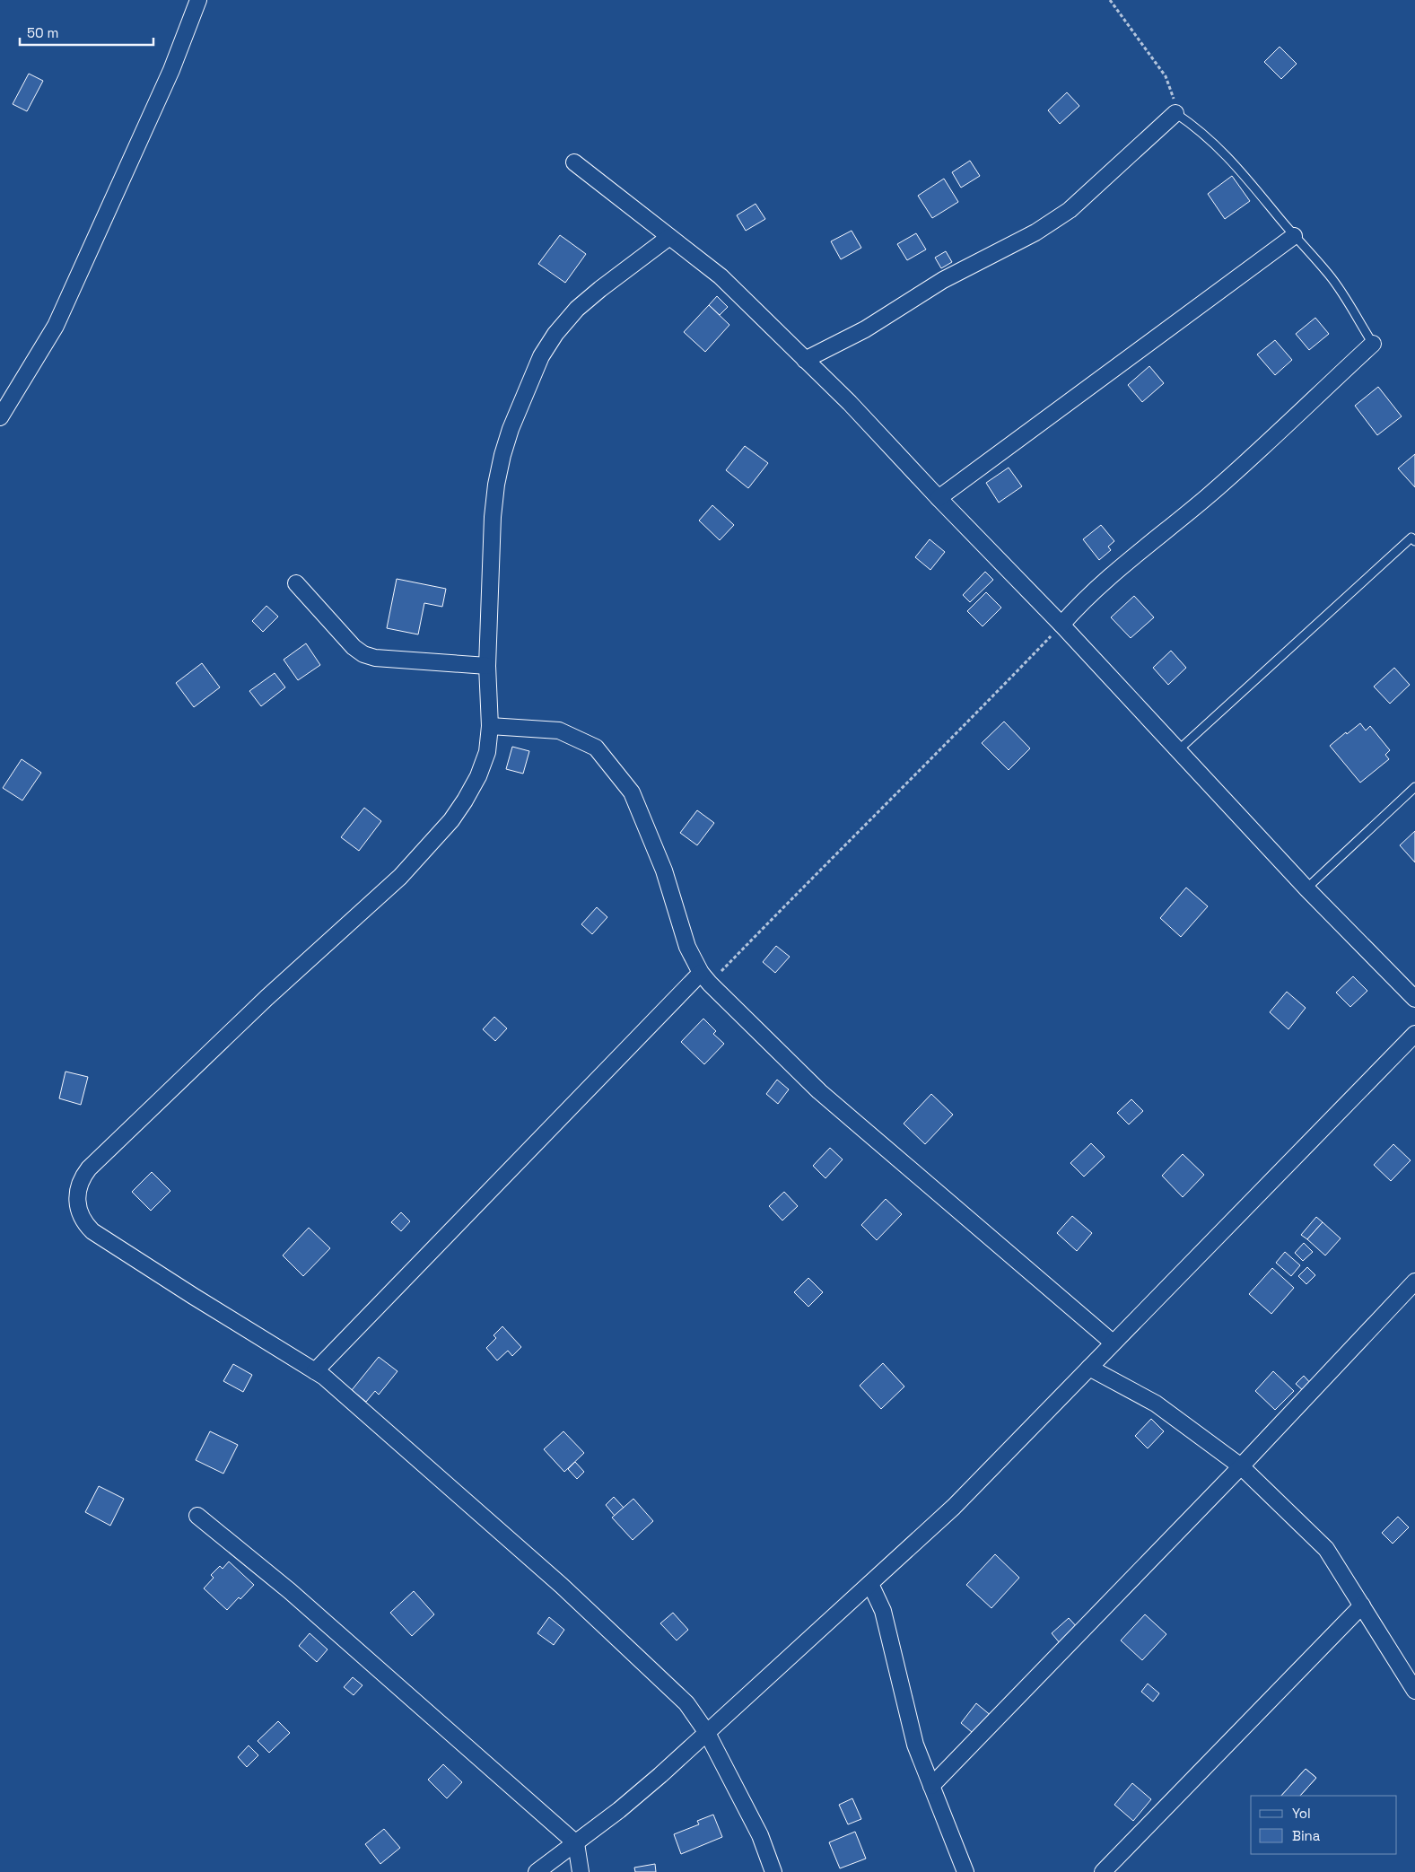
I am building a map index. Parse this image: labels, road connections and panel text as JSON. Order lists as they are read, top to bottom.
{
  "legend": ["Yol", "Bina"],
  "scale_bar": "50 m"
}
